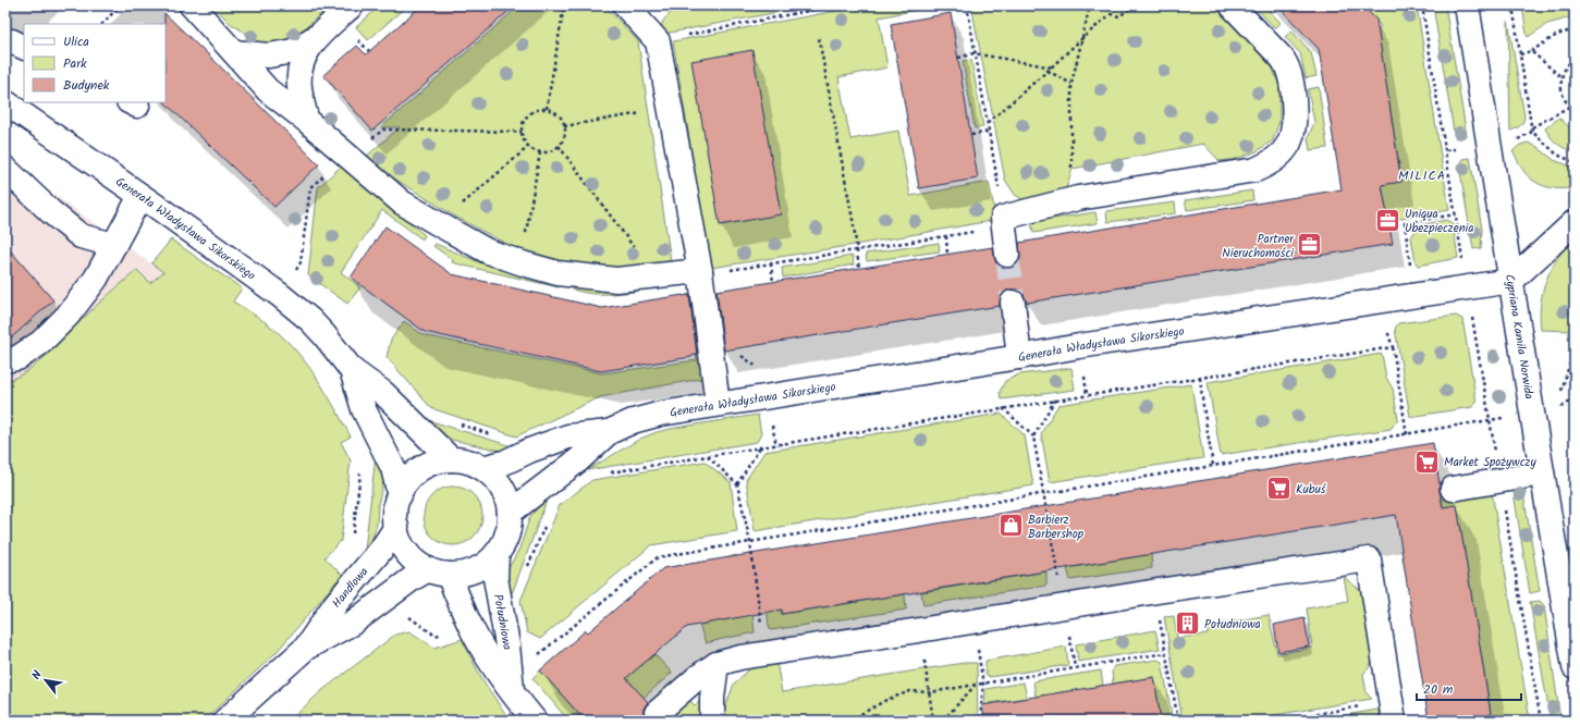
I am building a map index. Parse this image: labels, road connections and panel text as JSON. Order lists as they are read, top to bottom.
{
  "streets": {
    "street": [
      "Generała Władysława Sikorskiego",
      "Cypriana Kamila Norwida",
      "Handlowa",
      "Południowa"
    ]
  },
  "crossings": [
    ["Generała Władysława Sikorskiego", "Cypriana Kamila Norwida"],
    ["Generała Władysława Sikorskiego", "Handlowa"],
    ["Generała Władysława Sikorskiego", "Południowa"],
    ["Handlowa", "Południowa"]
  ],
  "districts": ["MILICA"],
  "places": {
    "office": ["Uniqua Ubezpieczenia", "Partner Nieruchomości"],
    "supermarket": ["Market Spożywczy", "Kubuś"],
    "shop": ["Barbierz Barbershop"],
    "building": ["Południowa"]
  },
  "legend": ["Ulica", "Park", "Budynek"],
  "scale_bar": "20 m",
  "north": "top left"
}
